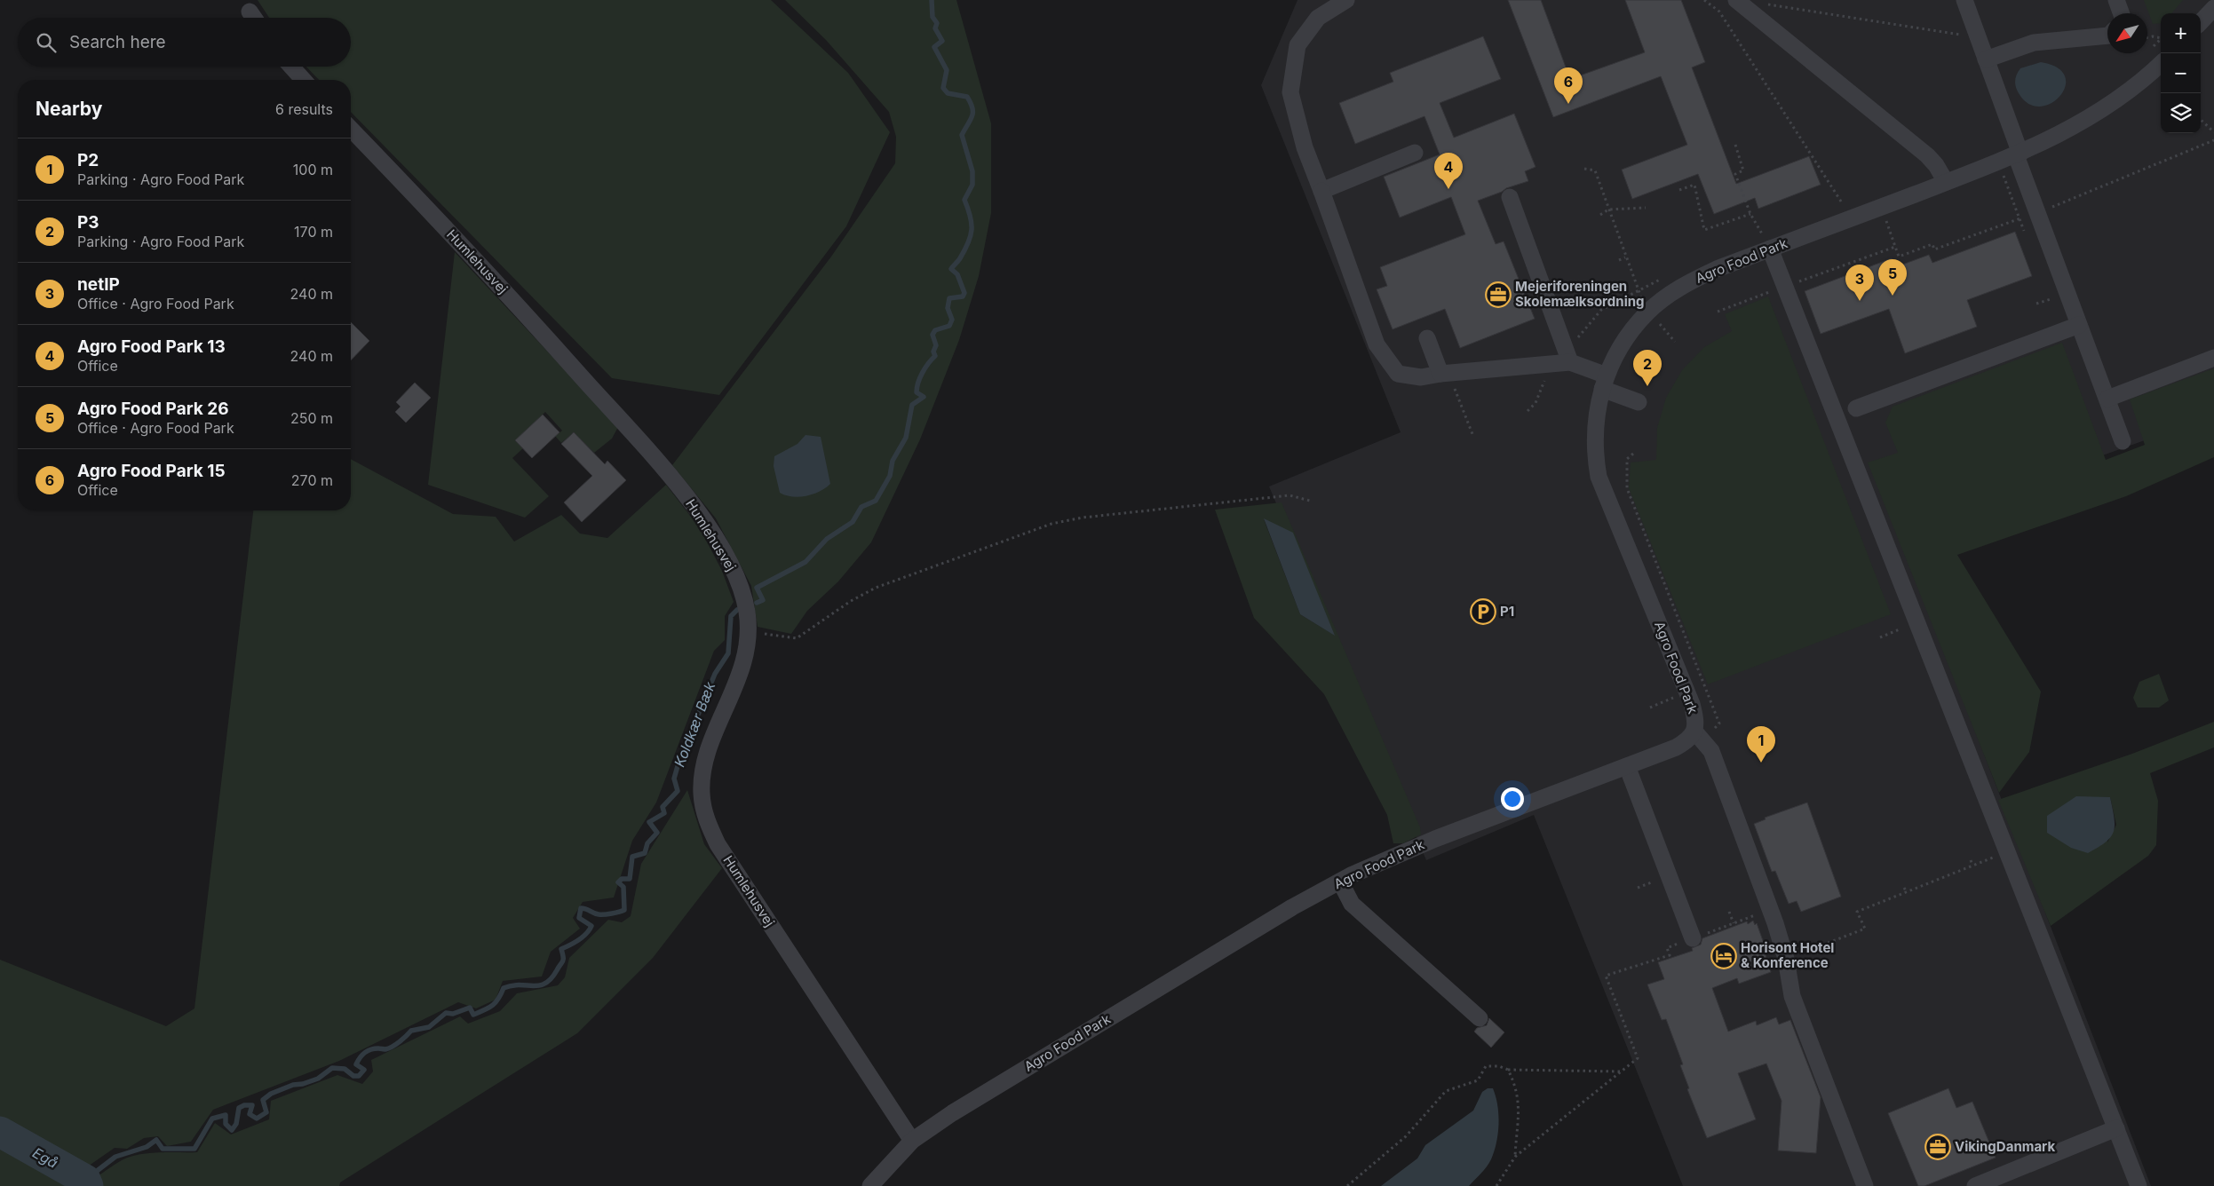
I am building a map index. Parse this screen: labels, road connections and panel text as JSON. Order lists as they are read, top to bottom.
{
  "streets": {
    "street": ["Agro Food Park", "Humlehusvej"]
  },
  "crossings": [
    ["Agro Food Park", "Humlehusvej"]
  ],
  "water": ["Koldkær Bæk", "Egå"],
  "places": {
    "office": ["Mejeriforeningen Skolemælksordning", "VikingDanmark"],
    "parking": ["P1"],
    "hotel": ["Horisont Hotel & Konference"]
  },
  "north": "bottom left",
  "page": {
    "map_buttons": ["+", "−"],
    "search": "Search here",
    "pins": [
      "6",
      "4",
      "5",
      "3",
      "2",
      "1"
    ],
    "heading": ["Nearby", "6 results"],
    "list": [
      {
        "mark": "1",
        "name": "P2",
        "note": "Parking · Agro Food Park",
        "value": "100 m"
      },
      {
        "mark": "2",
        "name": "P3",
        "note": "Parking · Agro Food Park",
        "value": "170 m"
      },
      {
        "mark": "3",
        "name": "netIP",
        "note": "Office · Agro Food Park",
        "value": "240 m"
      },
      {
        "mark": "4",
        "name": "Agro Food Park 13",
        "note": "Office",
        "value": "240 m"
      },
      {
        "mark": "5",
        "name": "Agro Food Park 26",
        "note": "Office · Agro Food Park",
        "value": "250 m"
      },
      {
        "mark": "6",
        "name": "Agro Food Park 15",
        "note": "Office",
        "value": "270 m"
      }
    ]
  }
}
